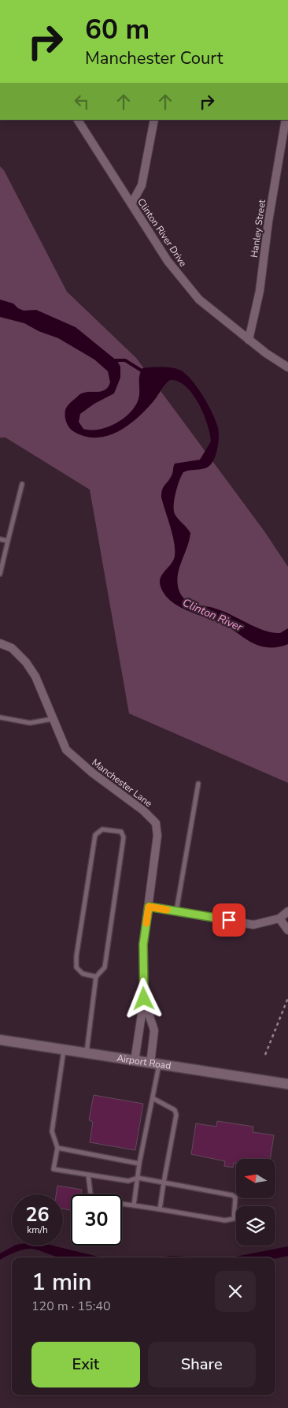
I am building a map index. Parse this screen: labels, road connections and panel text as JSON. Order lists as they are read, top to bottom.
{
  "streets": {
    "street": [
      "Hanley Street",
      "Clinton River Drive",
      "Manchester Lane",
      "Airport Road"
    ]
  },
  "crossings": [
    ["Hanley Street", "Clinton River Drive"],
    ["Manchester Lane", "Airport Road"]
  ],
  "water": ["Clinton River"],
  "north": "left",
  "page": {
    "turn": ["60 m", "Manchester Court"],
    "speed": "26 km/h",
    "limit": "30",
    "heading": ["1 min", "120 m · 15:40"],
    "buttons": ["Exit", "Share"]
  }
}
